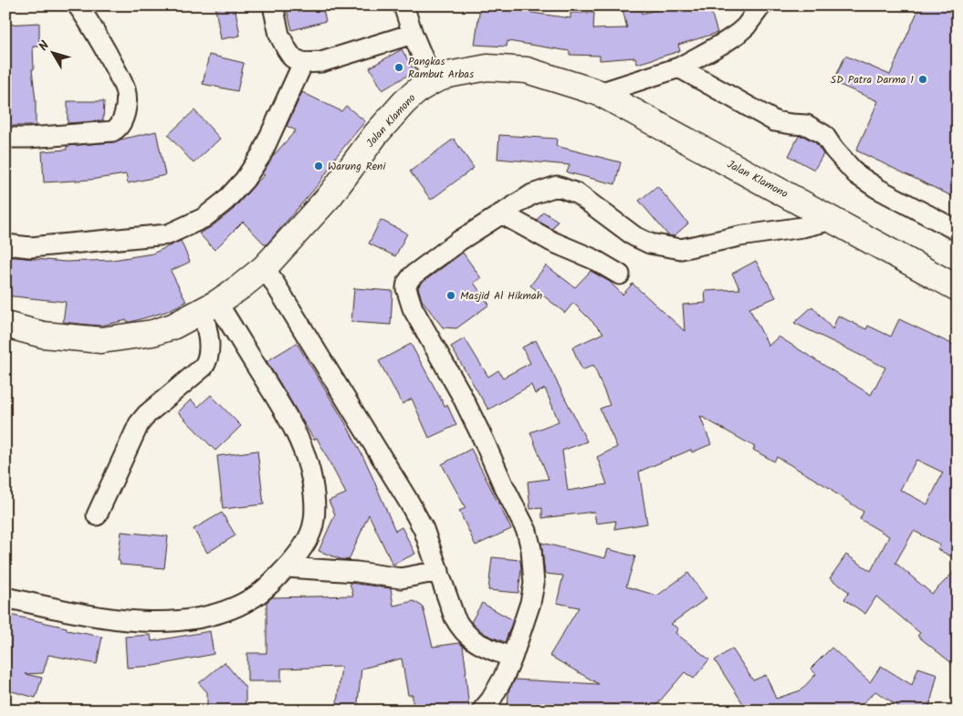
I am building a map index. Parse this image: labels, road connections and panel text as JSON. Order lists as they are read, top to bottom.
{
  "streets": {
    "main road": ["Jalan Klamono"]
  },
  "places": [
    "Pangkas Rambut Arbas",
    "SD Patra Darma 1",
    "Warung Reni",
    "Masjid Al Hikmah"
  ],
  "north": "top left"
}
